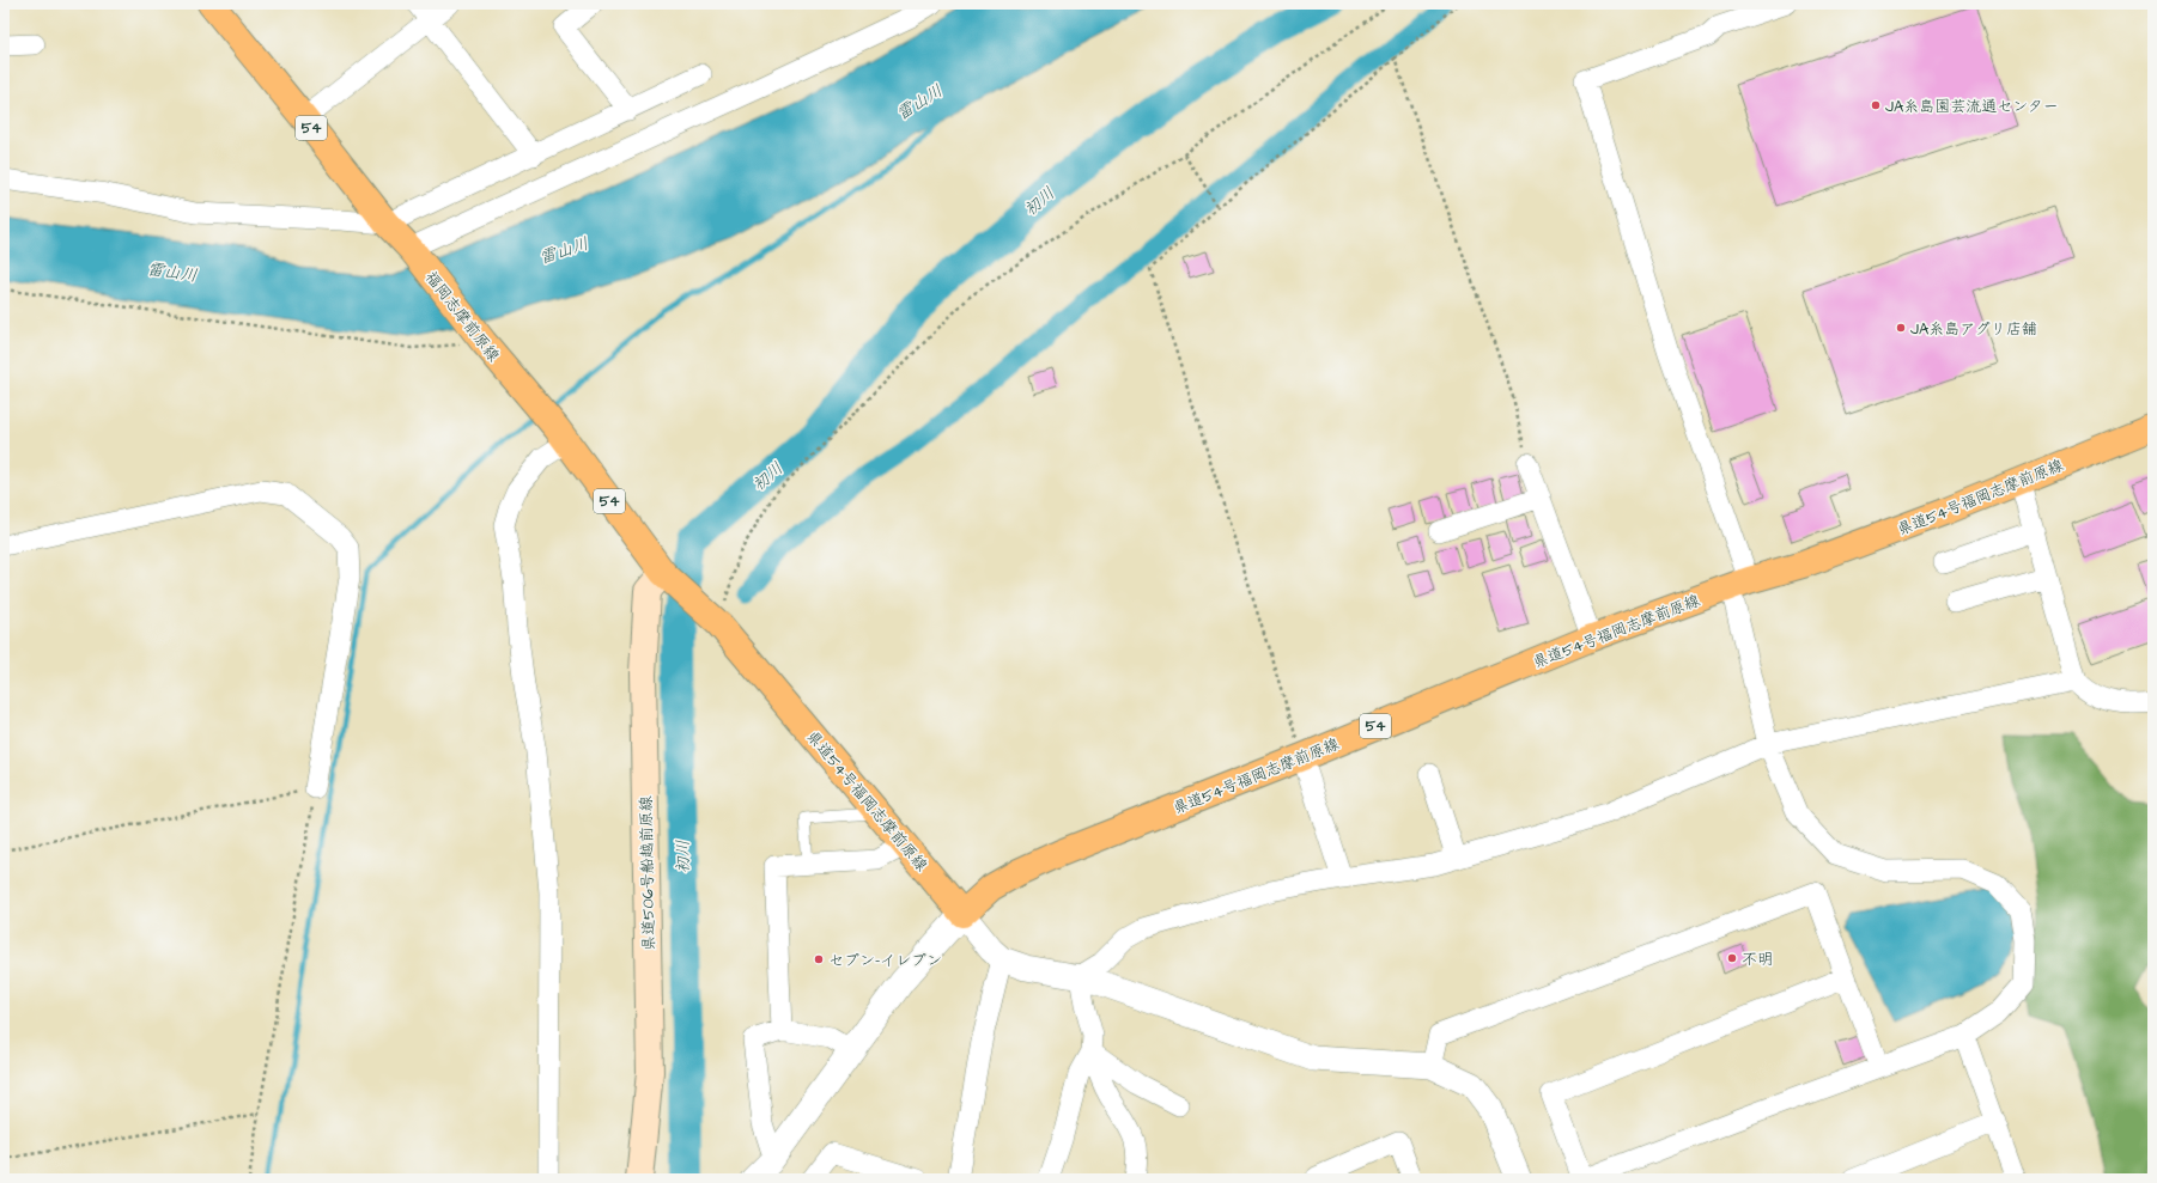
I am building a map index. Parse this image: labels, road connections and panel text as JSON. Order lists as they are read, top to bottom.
{
  "streets": {
    "main road": [
      "54",
      "福岡志摩前原線",
      "県道54号福岡志摩前原線",
      "県道506号船越前原線"
    ]
  },
  "crossings": [
    ["福岡志摩前原線", "県道54号福岡志摩前原線"],
    ["福岡志摩前原線", "県道506号船越前原線"]
  ],
  "water": ["雷山川", "初川"],
  "places": [
    "JA糸島園芸流通センター",
    "JA糸島アグリ店舗",
    "不明",
    "セブン-イレブン"
  ]
}
